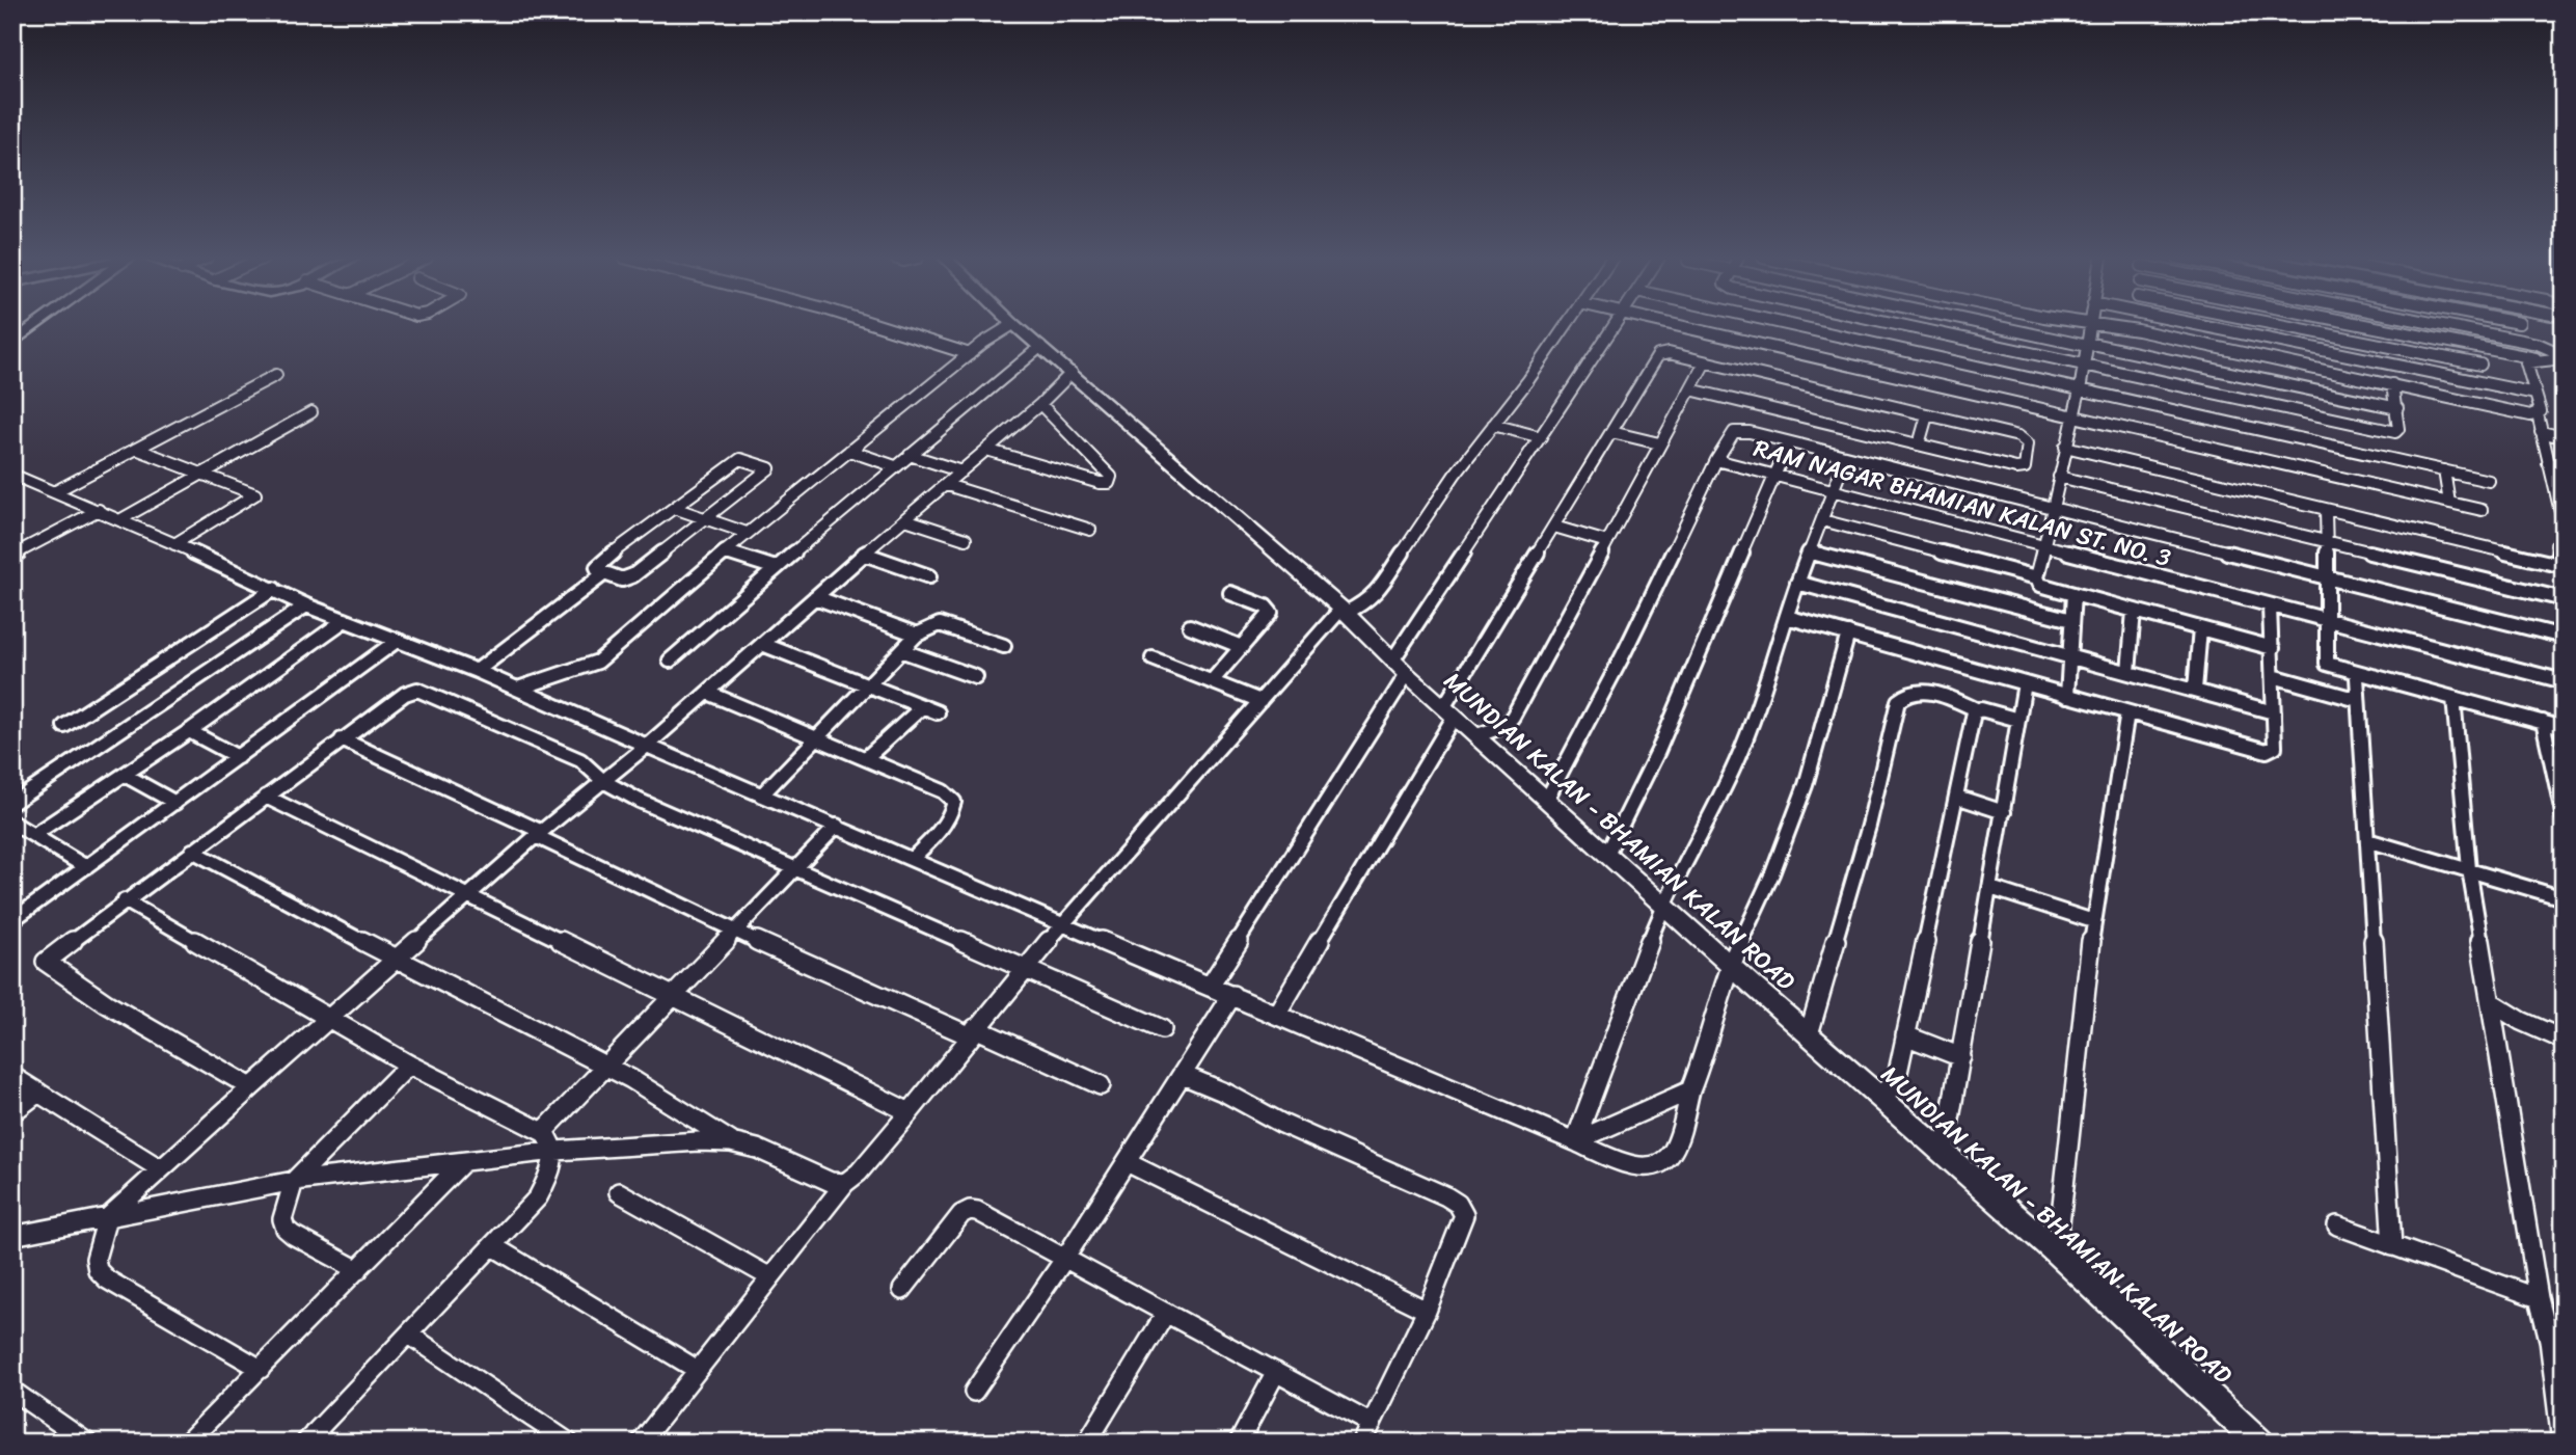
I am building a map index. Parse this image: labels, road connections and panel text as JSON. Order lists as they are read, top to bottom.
{
  "streets": {
    "street": ["RAM NAGAR BHAMIAN KALAN ST. NO. 3", "MUNDIAN KALAN - BHAMIAN KALAN ROAD"]
  }
}
